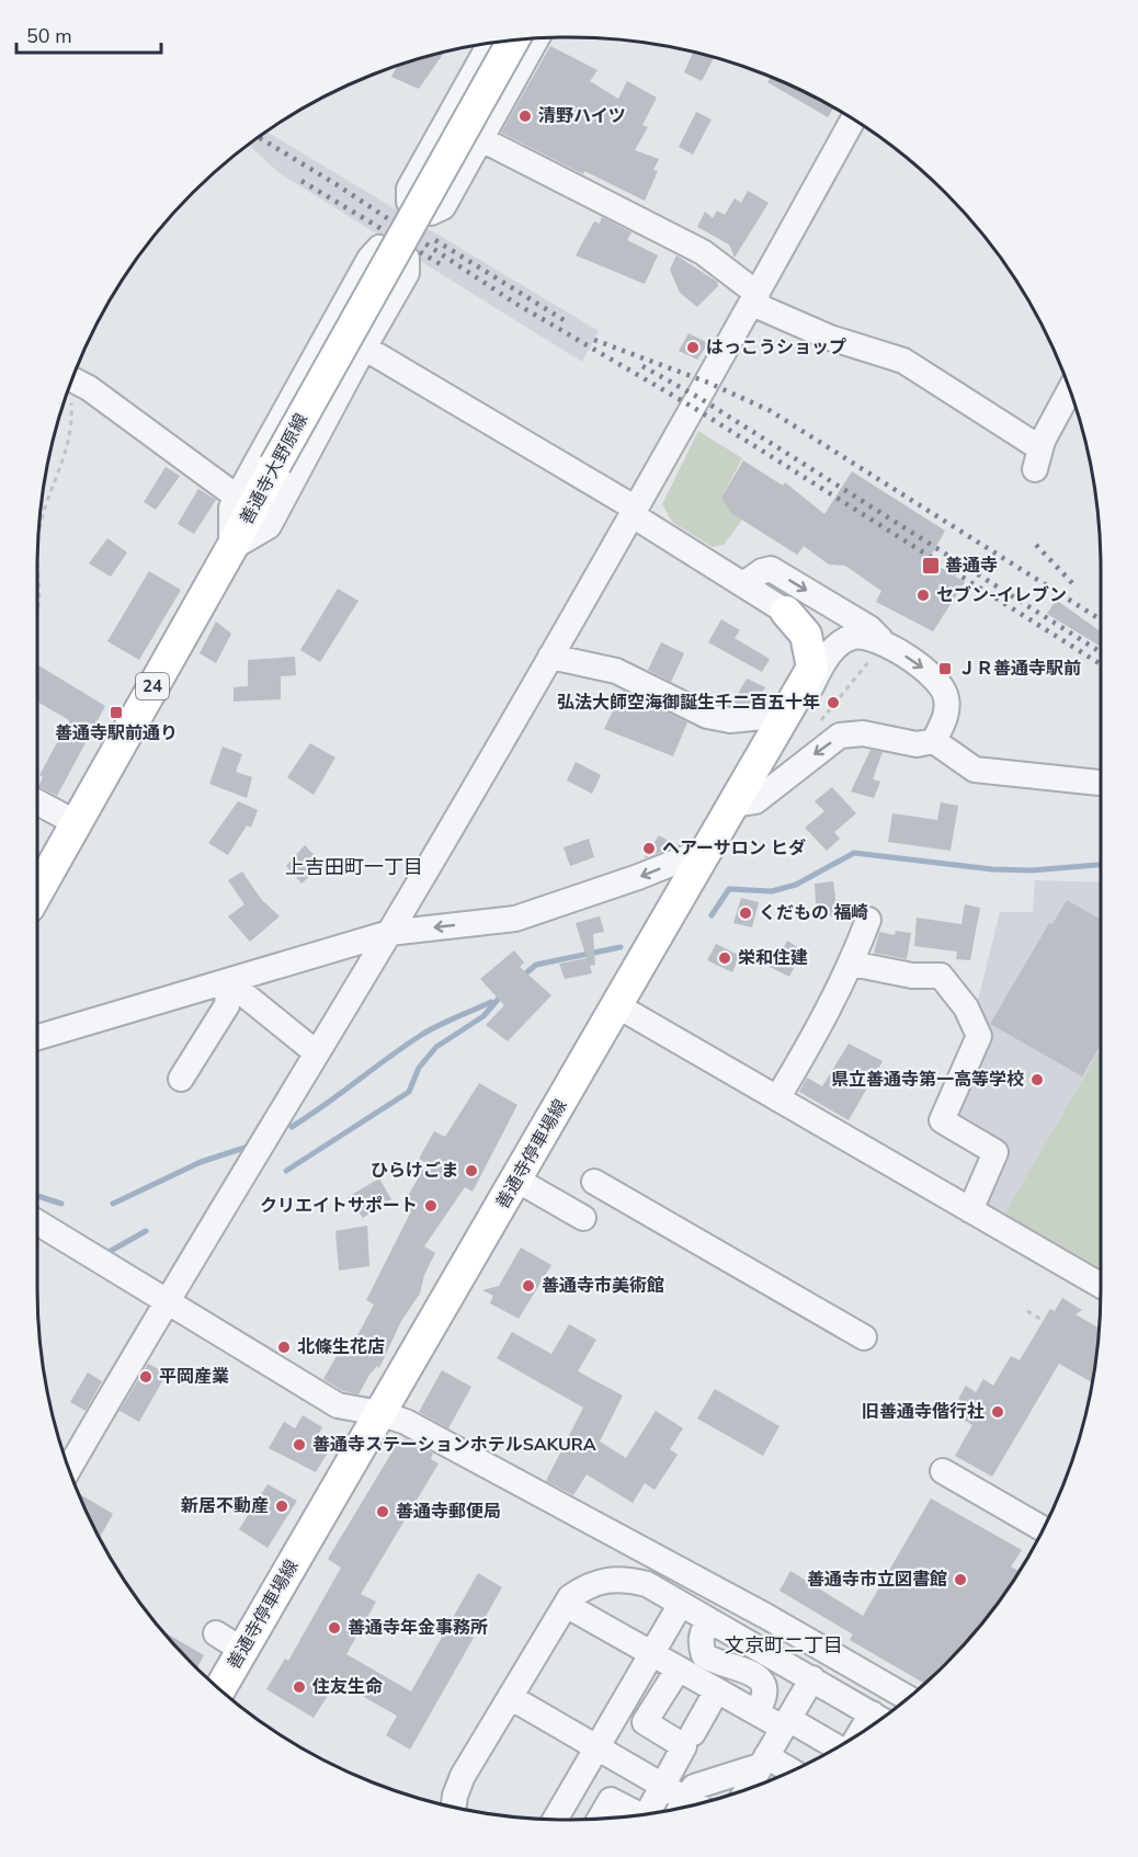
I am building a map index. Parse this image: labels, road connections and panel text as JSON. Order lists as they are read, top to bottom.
{
  "streets": {
    "main road": ["善通寺大野原線", "24", "善通寺停車場線"]
  },
  "districts": ["上吉田町一丁目", "文京町二丁目"],
  "places": {
    "other": [
      "清野ハイツ",
      "はっこうショップ",
      "セブン-イレブン",
      "弘法大師空海御誕生千二百五十年",
      "ヘアーサロン ヒダ",
      "くだもの 福崎",
      "栄和住建",
      "県立善通寺第一高等学校",
      "ひらけごま",
      "クリエイトサポート",
      "善通寺市美術館",
      "北條生花店",
      "平岡産業",
      "旧善通寺偕行社",
      "善通寺ステーションホテルSAKURA",
      "新居不動産",
      "善通寺郵便局",
      "善通寺市立図書館",
      "善通寺年金事務所",
      "住友生命"
    ],
    "transit": ["善通寺", "ＪＲ善通寺駅前", "善通寺駅前通り"]
  },
  "scale_bar": "50 m"
}
